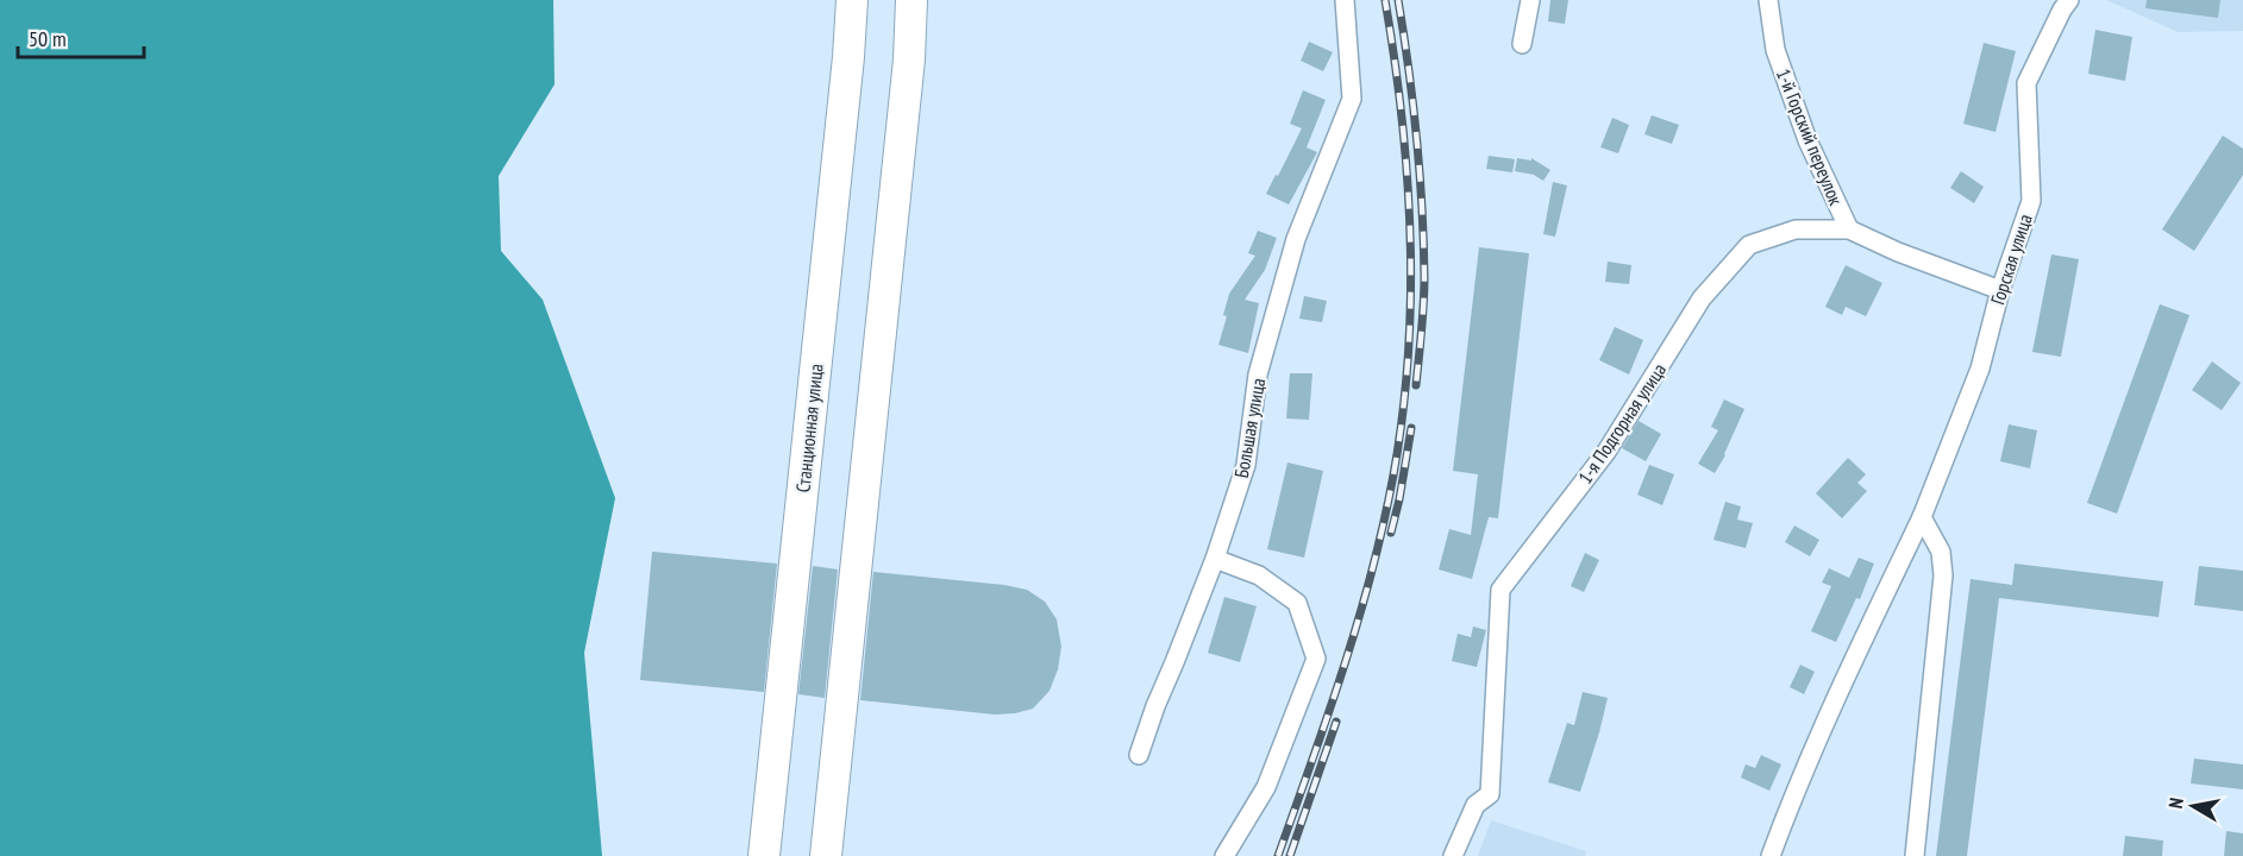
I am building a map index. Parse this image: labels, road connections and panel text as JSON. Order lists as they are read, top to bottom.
{
  "streets": {
    "main road": ["Станционная улица"],
    "street": [
      "1-й Горский переулок",
      "Горская улица",
      "1-я Подгорная улица",
      "Большая улица"
    ]
  },
  "crossings": [
    ["1-й Горский переулок", "1-я Подгорная улица"],
    ["Горская улица", "1-я Подгорная улица"]
  ],
  "scale_bar": "50 m",
  "north": "left"
}
